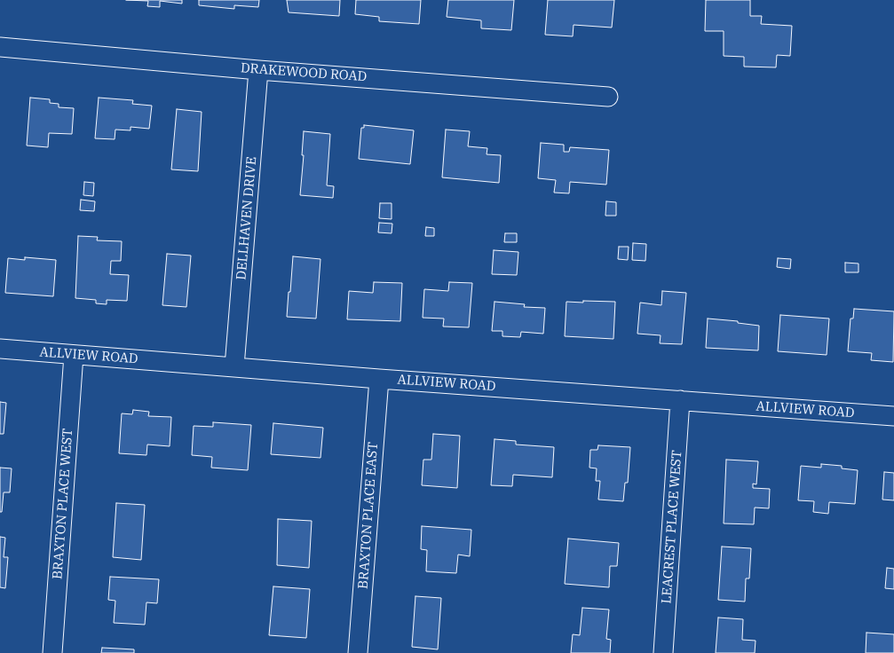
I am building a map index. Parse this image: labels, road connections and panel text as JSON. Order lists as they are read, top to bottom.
{
  "streets": {
    "street": [
      "DRAKEWOOD ROAD",
      "DELLHAVEN DRIVE",
      "ALLVIEW ROAD",
      "BRAXTON PLACE WEST",
      "BRAXTON PLACE EAST",
      "LEACREST PLACE WEST"
    ]
  },
  "crossings": [
    ["DRAKEWOOD ROAD", "DELLHAVEN DRIVE"],
    ["DELLHAVEN DRIVE", "ALLVIEW ROAD"],
    ["ALLVIEW ROAD", "BRAXTON PLACE WEST"],
    ["ALLVIEW ROAD", "BRAXTON PLACE EAST"],
    ["ALLVIEW ROAD", "LEACREST PLACE WEST"]
  ]
}
